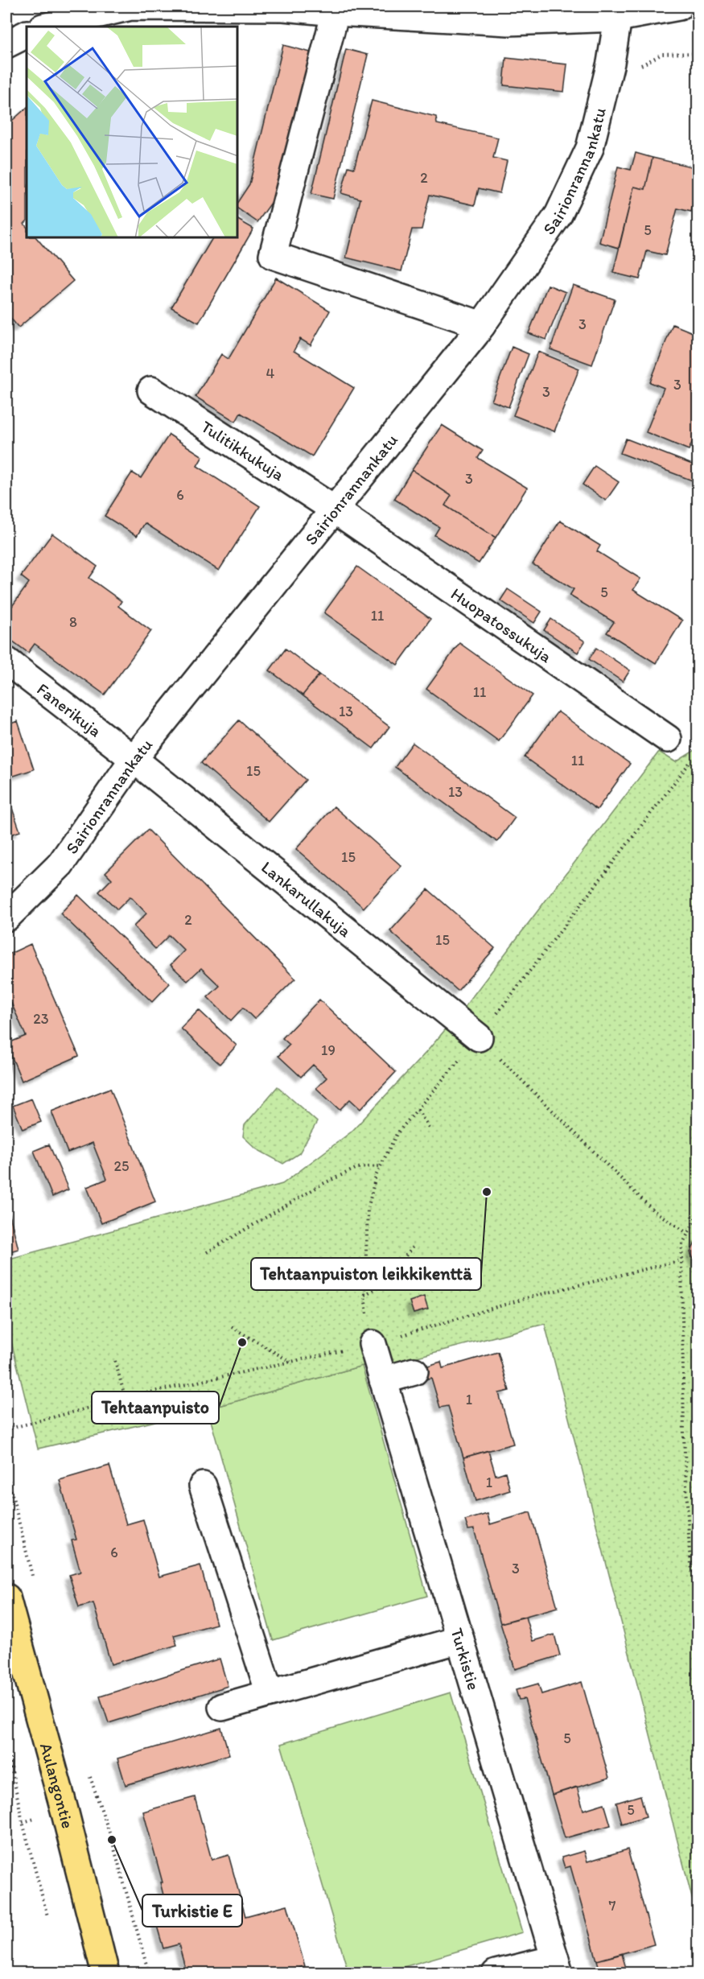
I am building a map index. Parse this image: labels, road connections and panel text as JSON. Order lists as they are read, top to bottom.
{
  "streets": {
    "main road": ["Aulangontie"],
    "street": [
      "Sairionrannankatu",
      "Tulitikkukuja",
      "Huopatossukuja",
      "Fanerikuja",
      "Lankarullakuja",
      "Turkistie"
    ]
  },
  "crossings": [
    ["Sairionrannankatu", "Tulitikkukuja"],
    ["Sairionrannankatu", "Huopatossukuja"],
    ["Sairionrannankatu", "Fanerikuja"],
    ["Sairionrannankatu", "Lankarullakuja"],
    ["Tulitikkukuja", "Huopatossukuja"],
    ["Fanerikuja", "Lankarullakuja"]
  ],
  "places": ["Tehtaanpuiston leikkikenttä", "Tehtaanpuisto", "Turkistie E"],
  "house_numbers": [
    "2",
    "5",
    "3",
    "4",
    "3",
    "3",
    "3",
    "6",
    "5",
    "11",
    "8",
    "11",
    "13",
    "11",
    "15",
    "13",
    "15",
    "2",
    "15",
    "23",
    "19",
    "25",
    "1",
    "1",
    "6",
    "3",
    "5",
    "5",
    "7"
  ]
}
